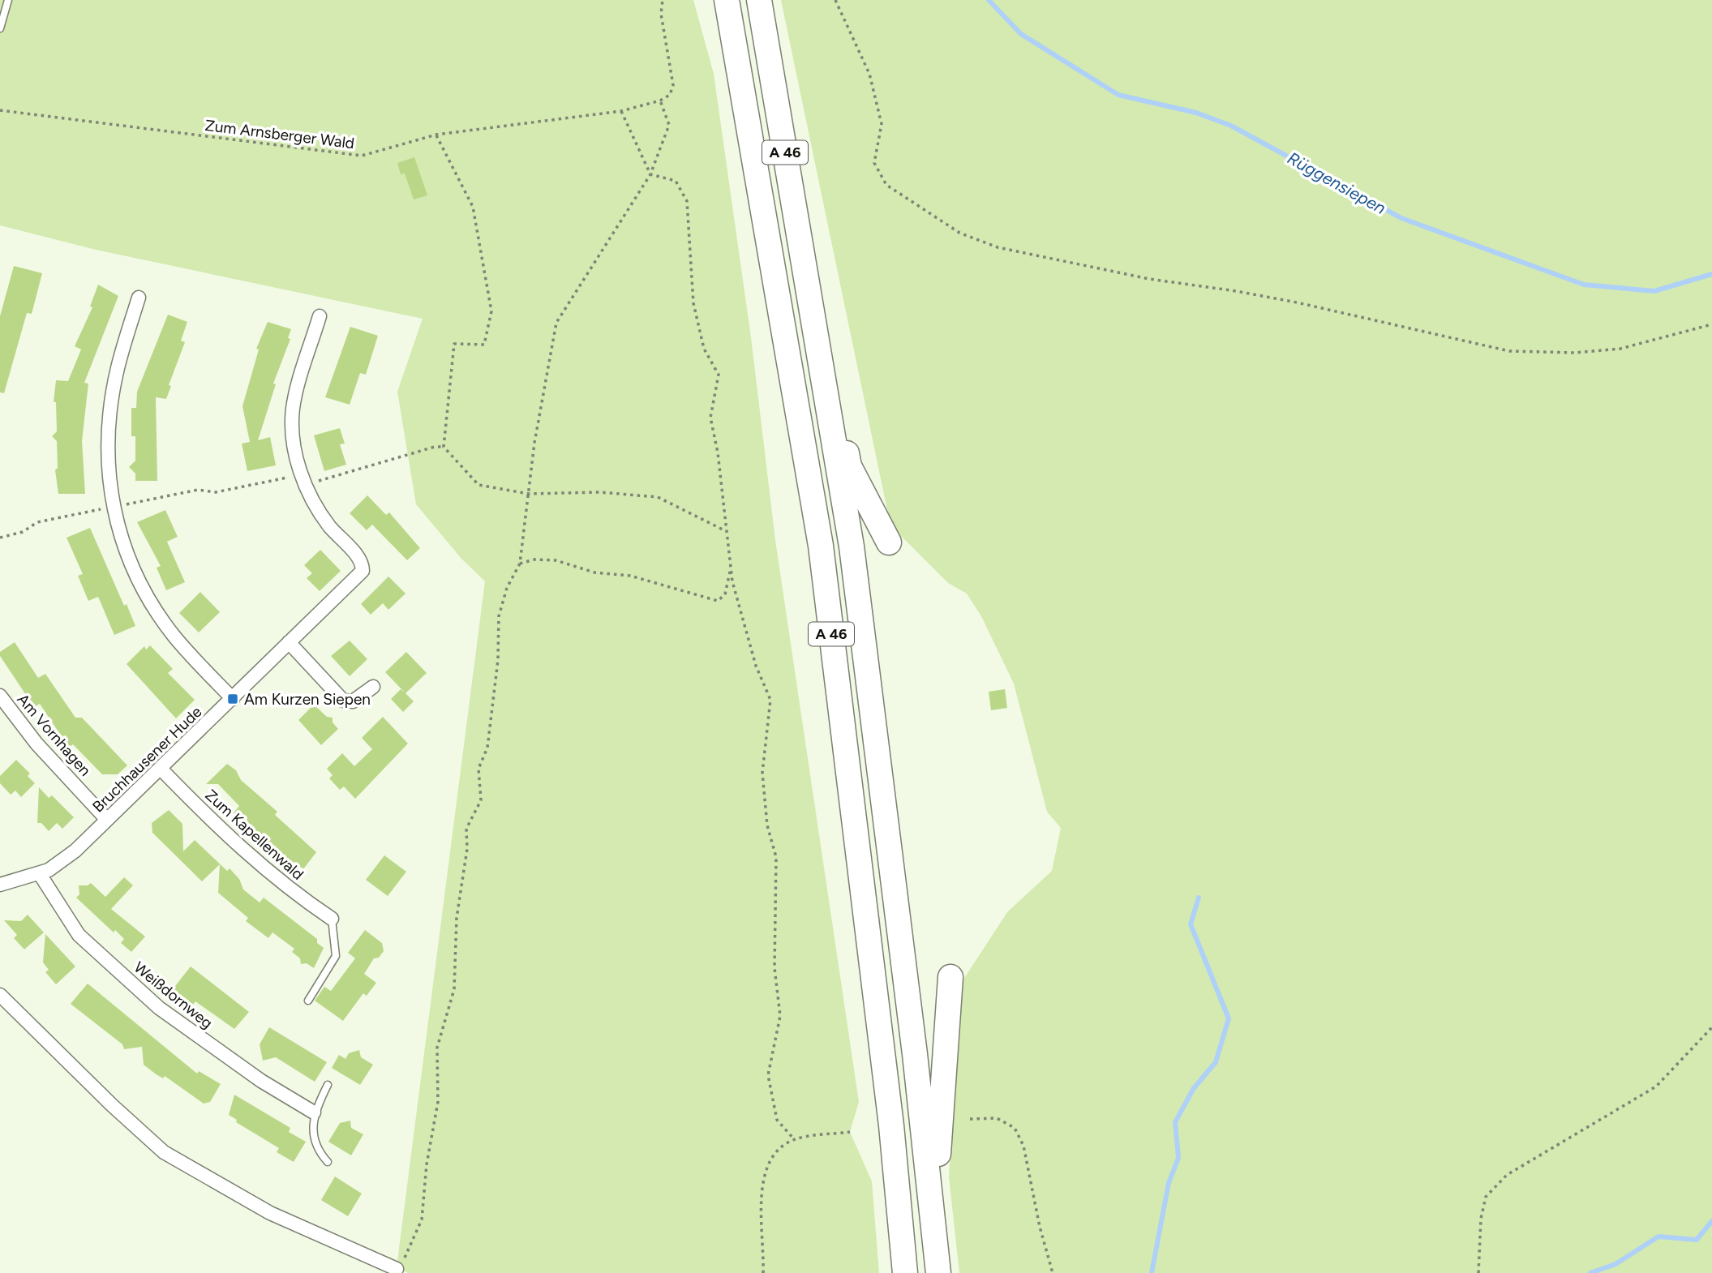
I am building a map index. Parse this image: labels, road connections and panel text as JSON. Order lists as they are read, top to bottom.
{
  "streets": {
    "highway": ["A 46"],
    "street": [
      "Am Vornhagen",
      "Bruchhausener Hude",
      "Zum Kapellenwald",
      "Weißdornweg"
    ],
    "path": ["Zum Arnsberger Wald"]
  },
  "crossings": [
    ["Am Vornhagen", "Bruchhausener Hude"],
    ["Bruchhausener Hude", "Zum Kapellenwald"],
    ["Bruchhausener Hude", "Weißdornweg"]
  ],
  "water": ["Rüggensiepen"],
  "places": {
    "transit": ["Am Kurzen Siepen"]
  }
}
